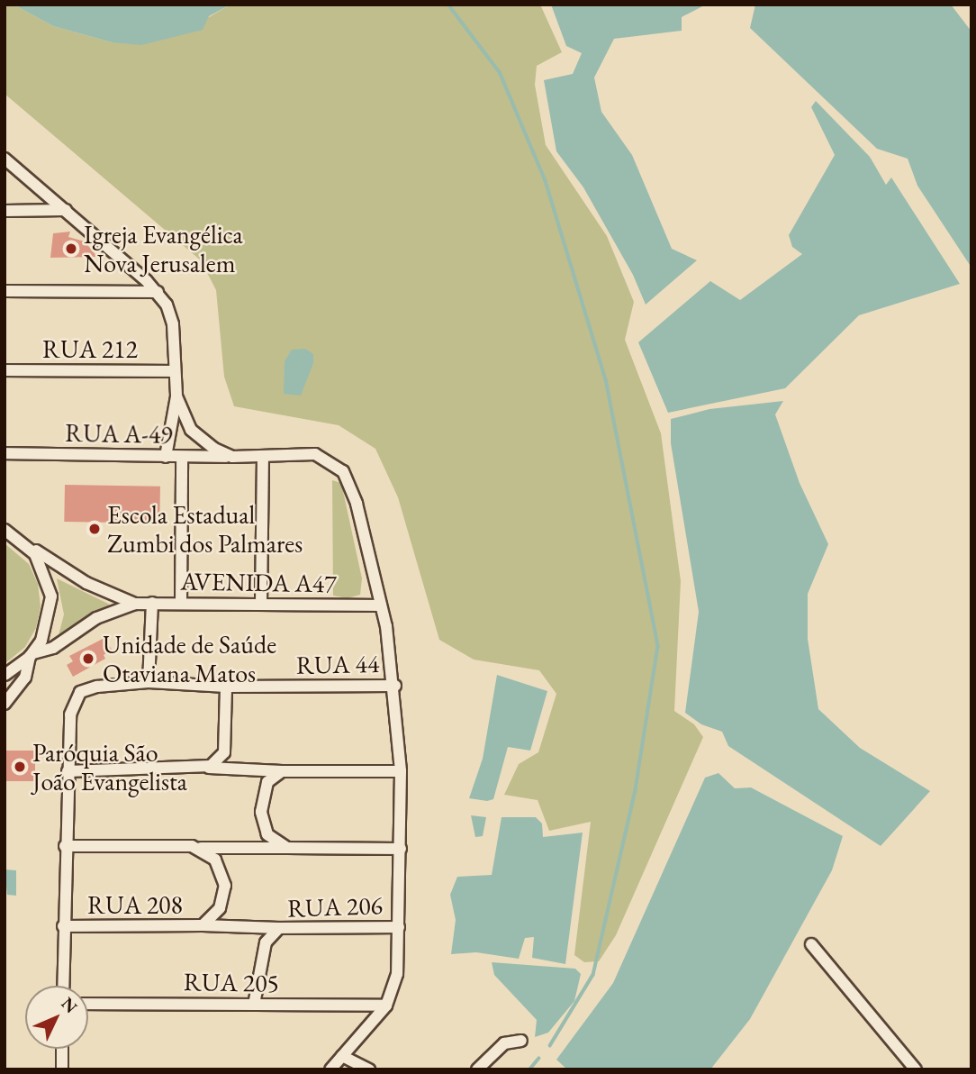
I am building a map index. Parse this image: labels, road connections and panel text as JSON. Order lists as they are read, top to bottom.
{
  "streets": {
    "street": [
      "RUA 212",
      "RUA A-49",
      "AVENIDA A47",
      "RUA 44",
      "RUA 208",
      "RUA 206",
      "RUA 205"
    ]
  },
  "crossings": [
    ["RUA A-49", "AVENIDA A47"],
    ["RUA A-49", "RUA 44"],
    ["RUA A-49", "RUA 206"],
    ["RUA A-49", "RUA 205"],
    ["RUA 206", "RUA 205"]
  ],
  "places": [
    "Igreja Evangélica Nova Jerusalem",
    "Escola Estadual Zumbi dos Palmares",
    "Unidade de Saúde Otaviana Matos",
    "Paróquia São João Evangelista"
  ],
  "north": "top right"
}
